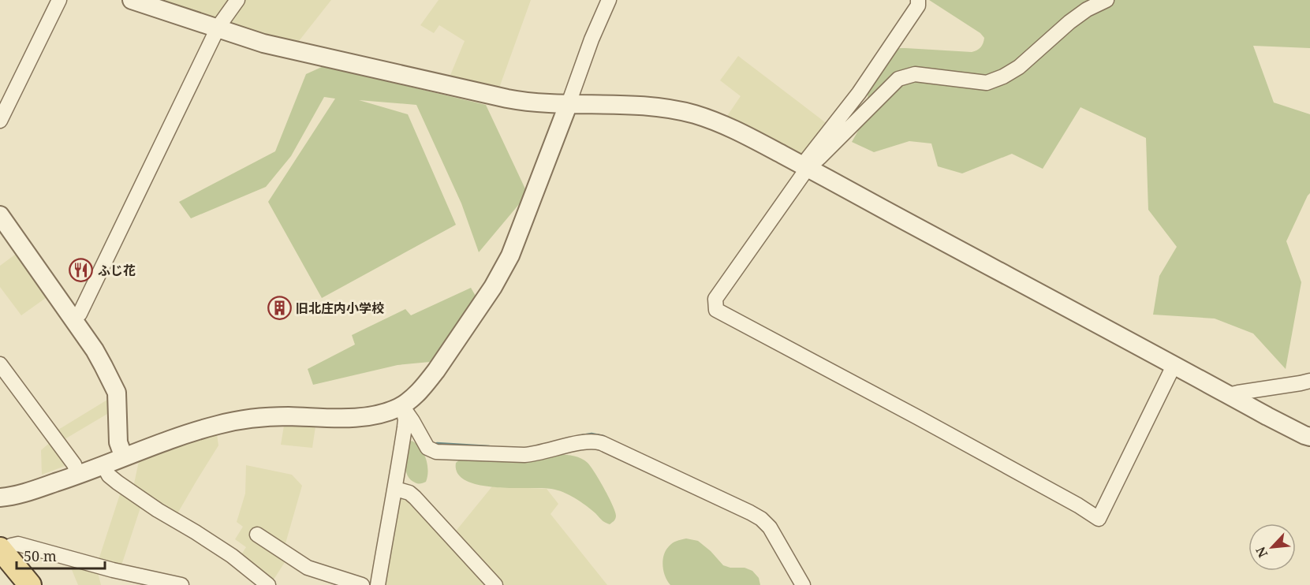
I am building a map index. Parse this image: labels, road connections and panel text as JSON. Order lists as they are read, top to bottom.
{
  "places": {
    "restaurant": ["ふじ花"],
    "building": ["旧北庄内小学校"]
  },
  "scale_bar": "50 m",
  "north": "bottom left"
}
